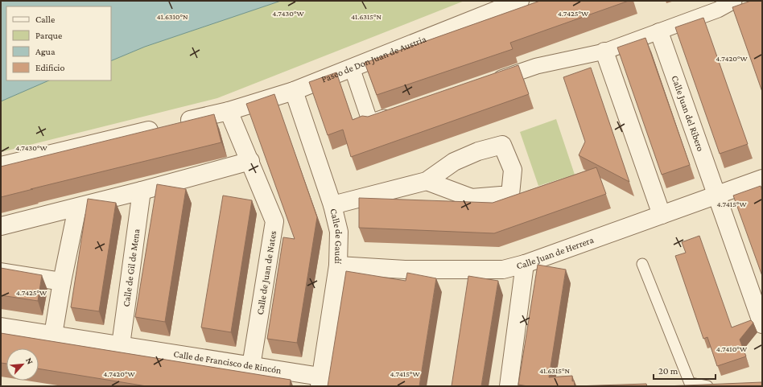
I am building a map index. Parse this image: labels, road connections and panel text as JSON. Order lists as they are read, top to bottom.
{
  "streets": {
    "street": [
      "Paseo de Don Juan de Austria",
      "Calle Juan del Ribero",
      "Calle de Gaudí",
      "Calle Juan de Herrera",
      "Calle de Gil de Mena",
      "Calle de Juan de Nates",
      "Calle de Francisco de Rincón"
    ]
  },
  "crossings": [
    ["Paseo de Don Juan de Austria", "Calle de Gaudí"],
    ["Paseo de Don Juan de Austria", "Calle de Juan de Nates"],
    ["Calle Juan del Ribero", "Calle Juan de Herrera"],
    ["Calle de Gaudí", "Calle Juan de Herrera"],
    ["Calle de Gaudí", "Calle de Francisco de Rincón"],
    ["Calle de Gil de Mena", "Calle de Francisco de Rincón"],
    ["Calle de Juan de Nates", "Calle de Francisco de Rincón"]
  ],
  "legend": [
    "Calle",
    "Parque",
    "Agua",
    "Edificio"
  ],
  "scale_bar": "20 m",
  "north": "top right",
  "coordinates": [
    "4.7430°W",
    "4.7425°W",
    "41.6310°N",
    "41.6315°N",
    "4.7420°W",
    "4.7415°W",
    "4.7410°W"
  ]
}
